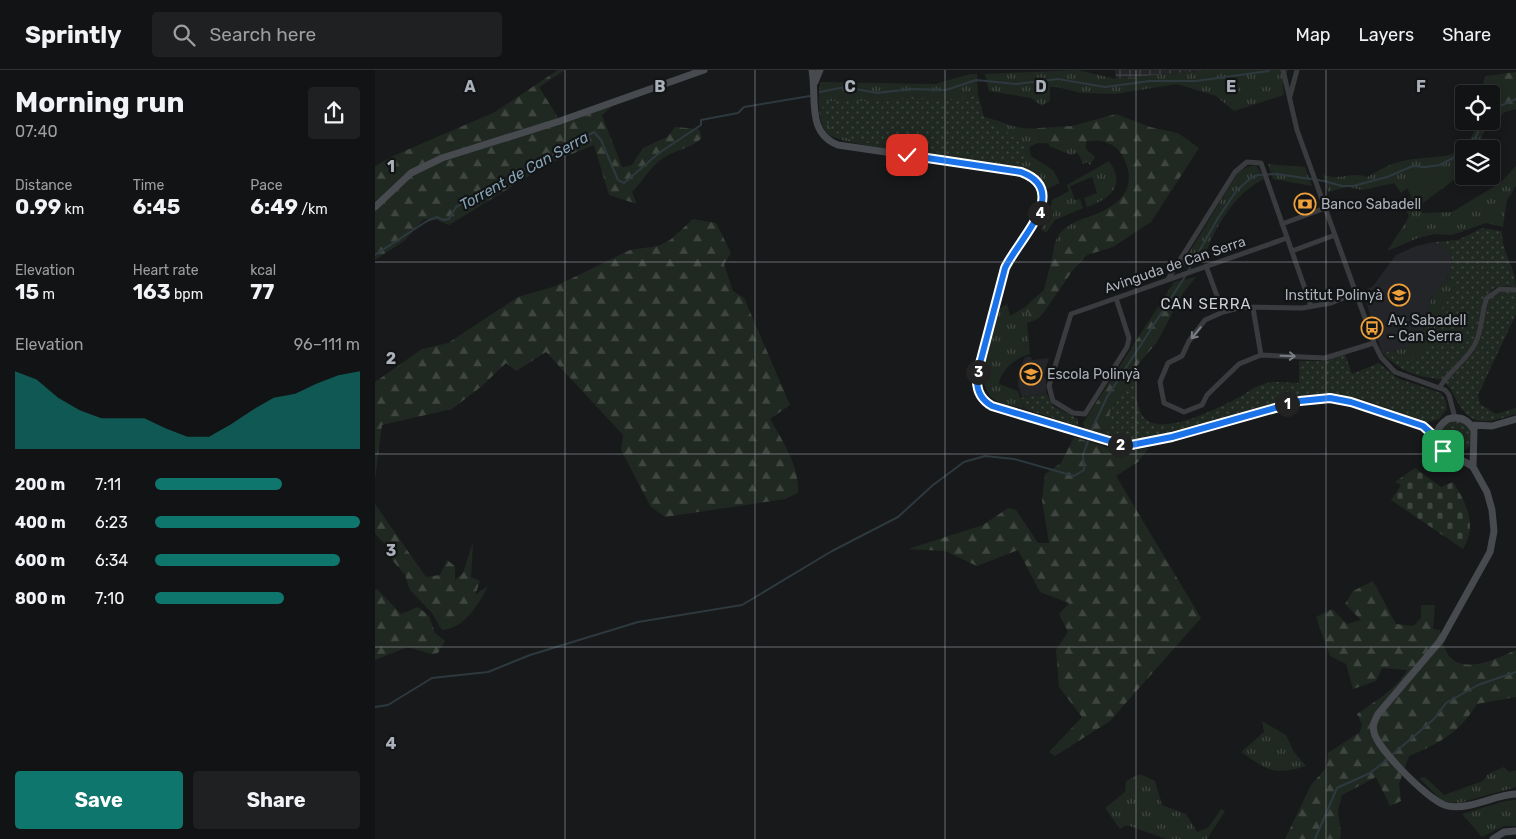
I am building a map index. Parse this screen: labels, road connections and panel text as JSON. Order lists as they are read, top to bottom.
{
  "streets": {
    "street": ["Avinguda de Can Serra"]
  },
  "districts": ["CAN SERRA"],
  "water": ["Torrent de Can Serra"],
  "places": {
    "bank": ["Banco Sabadell"],
    "school or university": ["Institut Polinyà", "Escola Polinyà"],
    "bus stop": ["Av. Sabadell - Can Serra"]
  },
  "page": {
    "header": "Sprintly",
    "search": "Search here",
    "nav": ["Map", "Layers", "Share"],
    "heading": ["Morning run", "07:40"],
    "stats": [
      ["Distance", "0.99 km"],
      ["Time", "6:45"],
      ["Pace", "6:49 /km"],
      ["Elevation", "15 m"],
      ["Heart rate", "163 bpm"],
      ["kcal", "77"]
    ],
    "pins": [
      "4",
      "3",
      "1",
      "2"
    ],
    "chart": ["Elevation", "96–111 m"],
    "list": [
      {
        "name": "200 m",
        "note": "7:11"
      },
      {
        "name": "400 m",
        "note": "6:23"
      },
      {
        "name": "600 m",
        "note": "6:34"
      },
      {
        "name": "800 m",
        "note": "7:10"
      }
    ],
    "buttons": ["Save", "Share"]
  },
  "grid": {
    "columns": [
      "A",
      "B",
      "C",
      "D",
      "E",
      "F"
    ],
    "rows": [
      "1",
      "2",
      "3",
      "4"
    ]
  }
}
